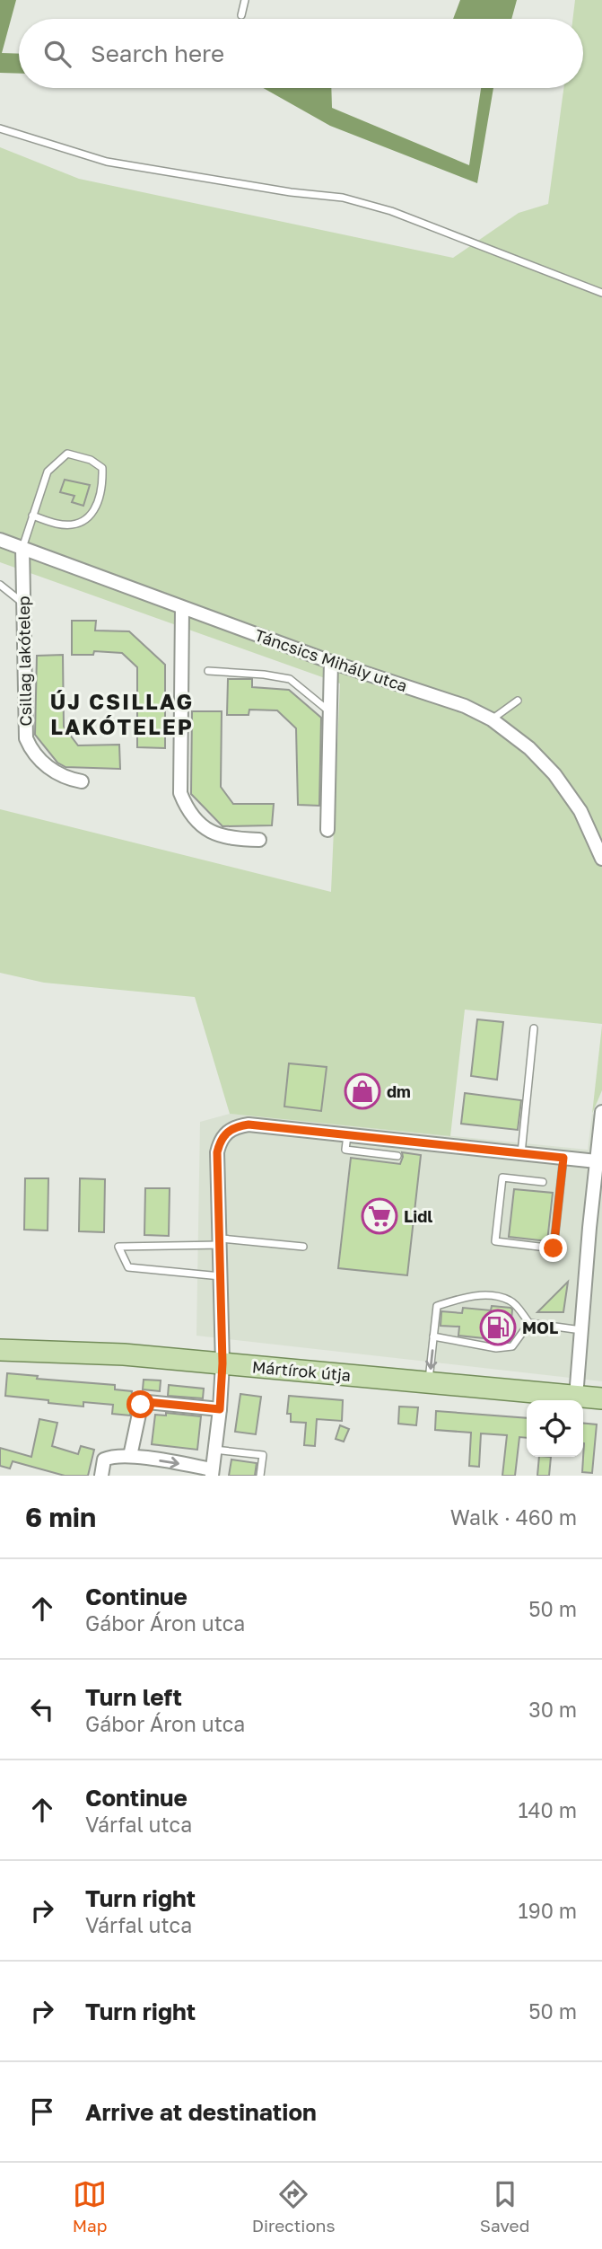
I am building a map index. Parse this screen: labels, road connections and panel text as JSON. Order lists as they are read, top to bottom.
{
  "streets": {
    "main road": ["Mártírok útja"],
    "street": ["Táncsics Mihály utca", "Csillag lakótelep"]
  },
  "crossings": [
    ["Táncsics Mihály utca", "Csillag lakótelep"]
  ],
  "districts": ["ÚJ CSILLAG LAKÓTELEP"],
  "places": {
    "shop": ["dm"],
    "supermarket": ["Lidl"],
    "fuel station": ["MOL"]
  },
  "page": {
    "search": "Search here",
    "heading": ["6 min", "Walk · 460 m"],
    "list": [
      ["Continue", "Gábor Áron utca", "50 m"],
      ["Turn left", "Gábor Áron utca", "30 m"],
      ["Continue", "Várfal utca", "140 m"],
      ["Turn right", "Várfal utca", "190 m"],
      ["Turn right", "50 m"],
      "Arrive at destination"
    ],
    "nav": ["Map", "Directions", "Saved"]
  }
}
